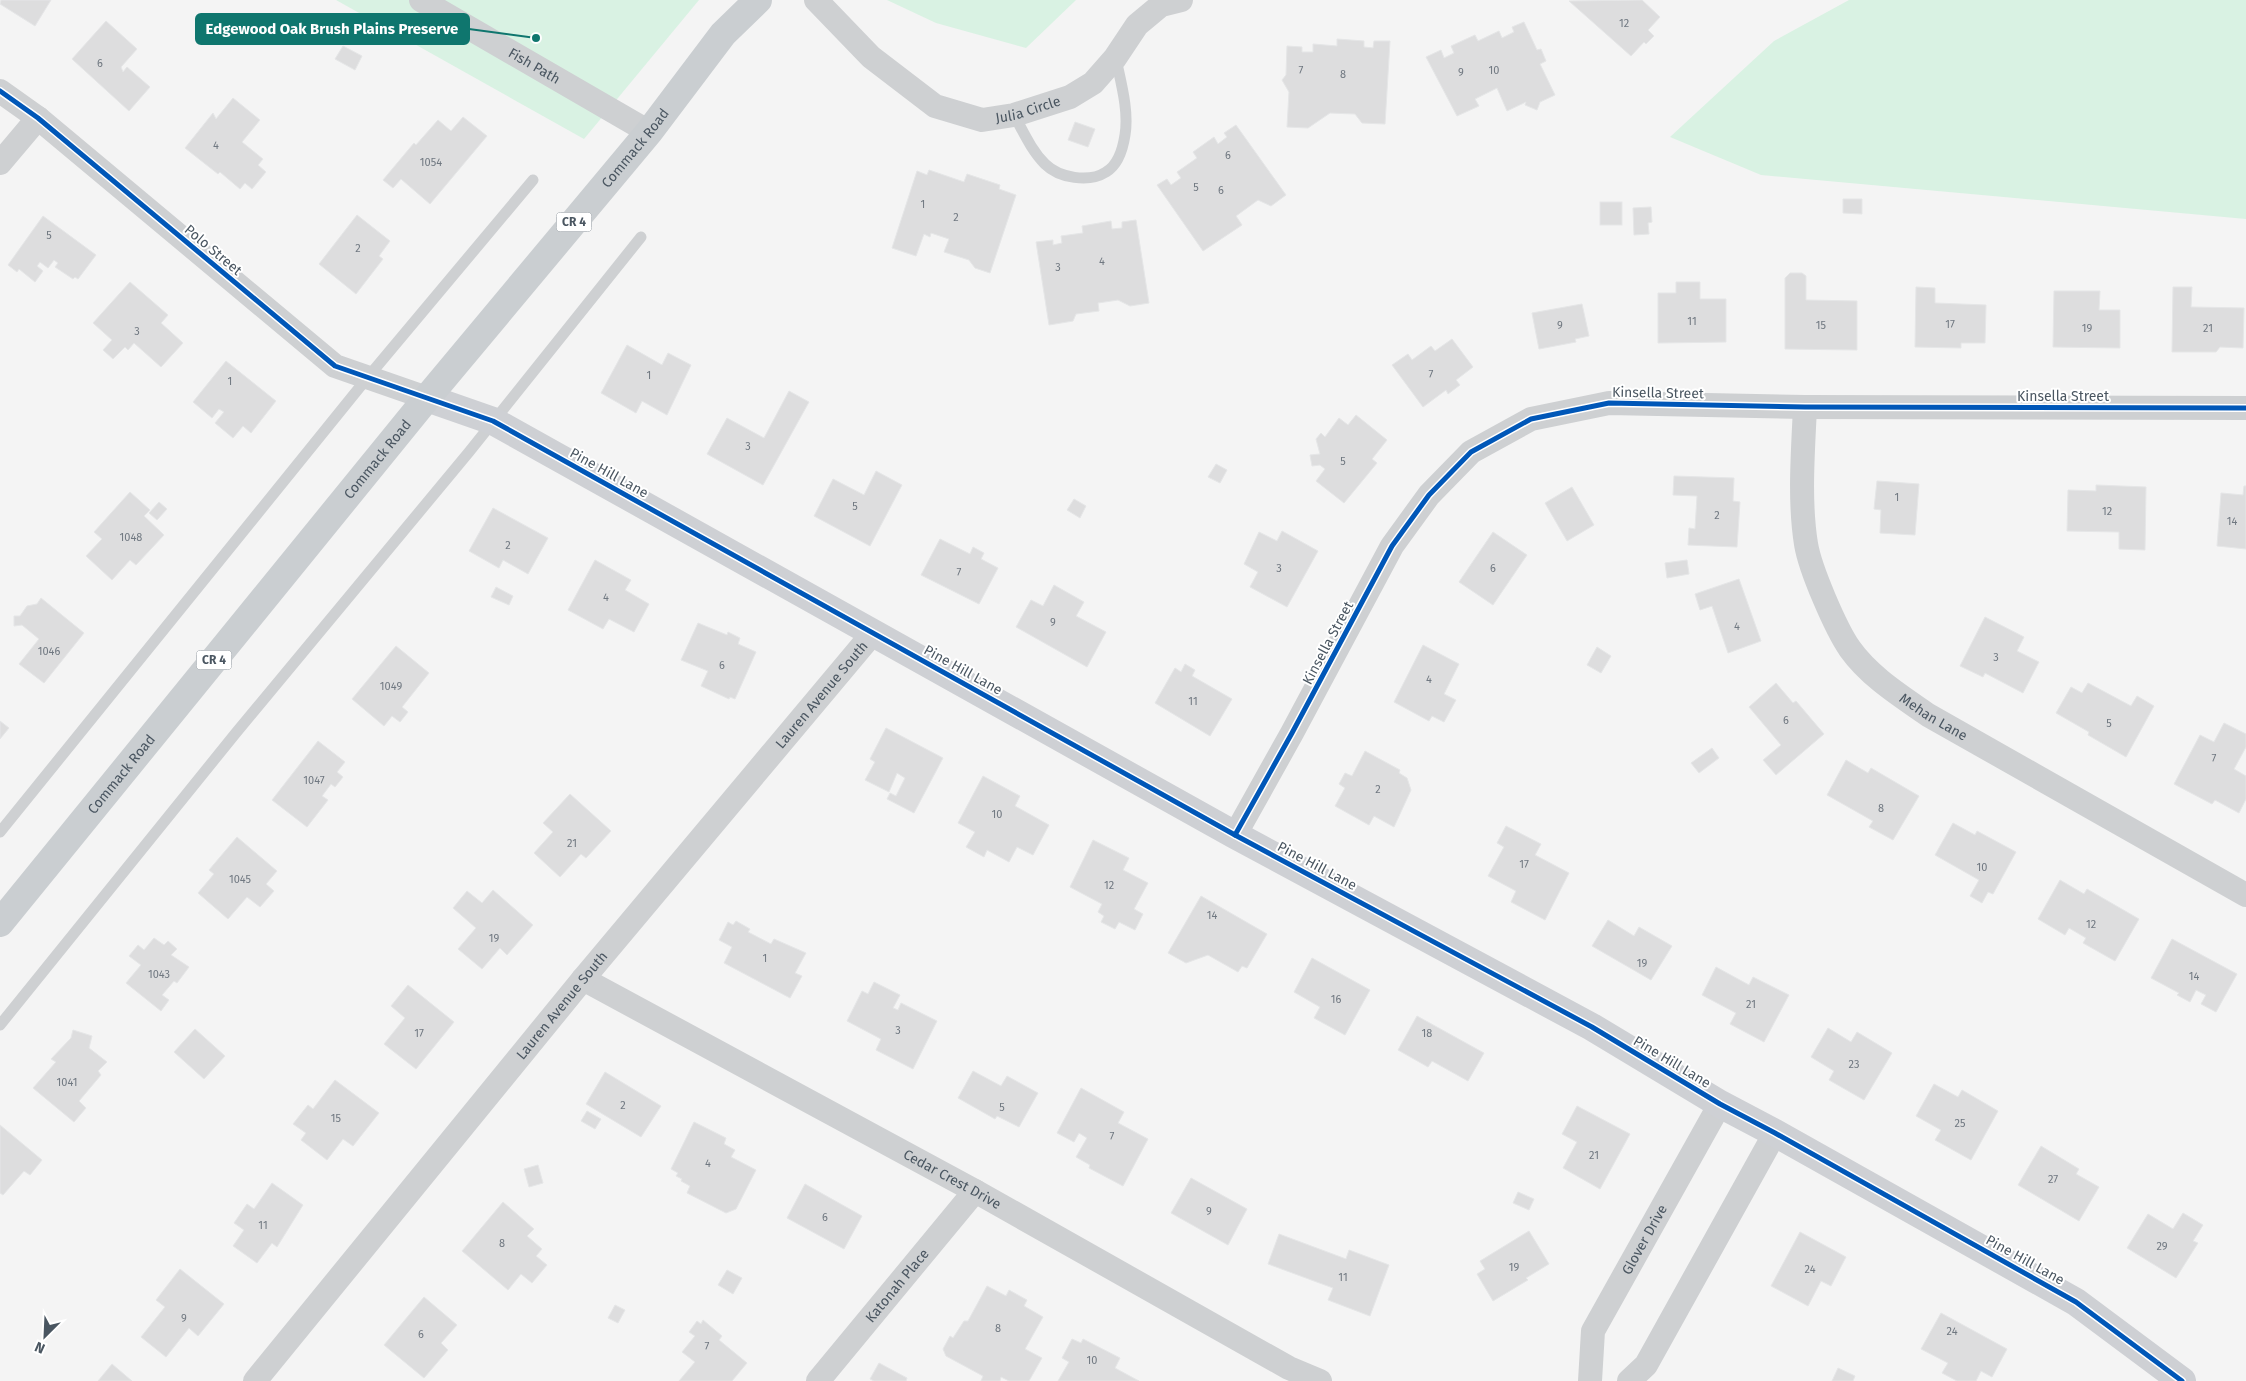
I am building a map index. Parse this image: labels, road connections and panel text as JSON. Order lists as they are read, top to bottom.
{
  "streets": {
    "main road": ["Commack Road", "CR 4"],
    "street": [
      "Fish Path",
      "Julia Circle",
      "Polo Street",
      "Kinsella Street",
      "Pine Hill Lane",
      "Lauren Avenue South",
      "Mehan Lane",
      "Cedar Crest Drive",
      "Glover Drive",
      "Katonah Place"
    ]
  },
  "crossings": [
    ["Fish Path", "Commack Road"],
    ["Commack Road", "Polo Street"],
    ["Commack Road", "Pine Hill Lane"],
    ["Polo Street", "Pine Hill Lane"],
    ["Kinsella Street", "Pine Hill Lane"],
    ["Kinsella Street", "Mehan Lane"],
    ["Pine Hill Lane", "Lauren Avenue South"],
    ["Pine Hill Lane", "Glover Drive"],
    ["Lauren Avenue South", "Cedar Crest Drive"],
    ["Cedar Crest Drive", "Katonah Place"]
  ],
  "places": ["Edgewood Oak Brush Plains Preserve"],
  "house_numbers": [
    "12",
    "6",
    "7",
    "10",
    "9",
    "8",
    "4",
    "6",
    "1054",
    "5",
    "6",
    "1",
    "2",
    "5",
    "2",
    "4",
    "3",
    "11",
    "17",
    "9",
    "15",
    "19",
    "21",
    "3",
    "7",
    "1",
    "1",
    "3",
    "5",
    "1",
    "5",
    "12",
    "2",
    "14",
    "1048",
    "2",
    "3",
    "6",
    "7",
    "4",
    "9",
    "4",
    "1046",
    "3",
    "6",
    "4",
    "1049",
    "11",
    "6",
    "5",
    "7",
    "1047",
    "2",
    "8",
    "10",
    "21",
    "17",
    "10",
    "1045",
    "12",
    "14",
    "12",
    "19",
    "1",
    "19",
    "1043",
    "14",
    "16",
    "21",
    "3",
    "17",
    "18",
    "23",
    "1041",
    "2",
    "5",
    "15",
    "25",
    "7",
    "21",
    "4",
    "27",
    "9",
    "6",
    "11",
    "8",
    "29",
    "19",
    "24",
    "11",
    "9",
    "8",
    "24",
    "6",
    "7",
    "10"
  ],
  "north": "bottom left"
}
